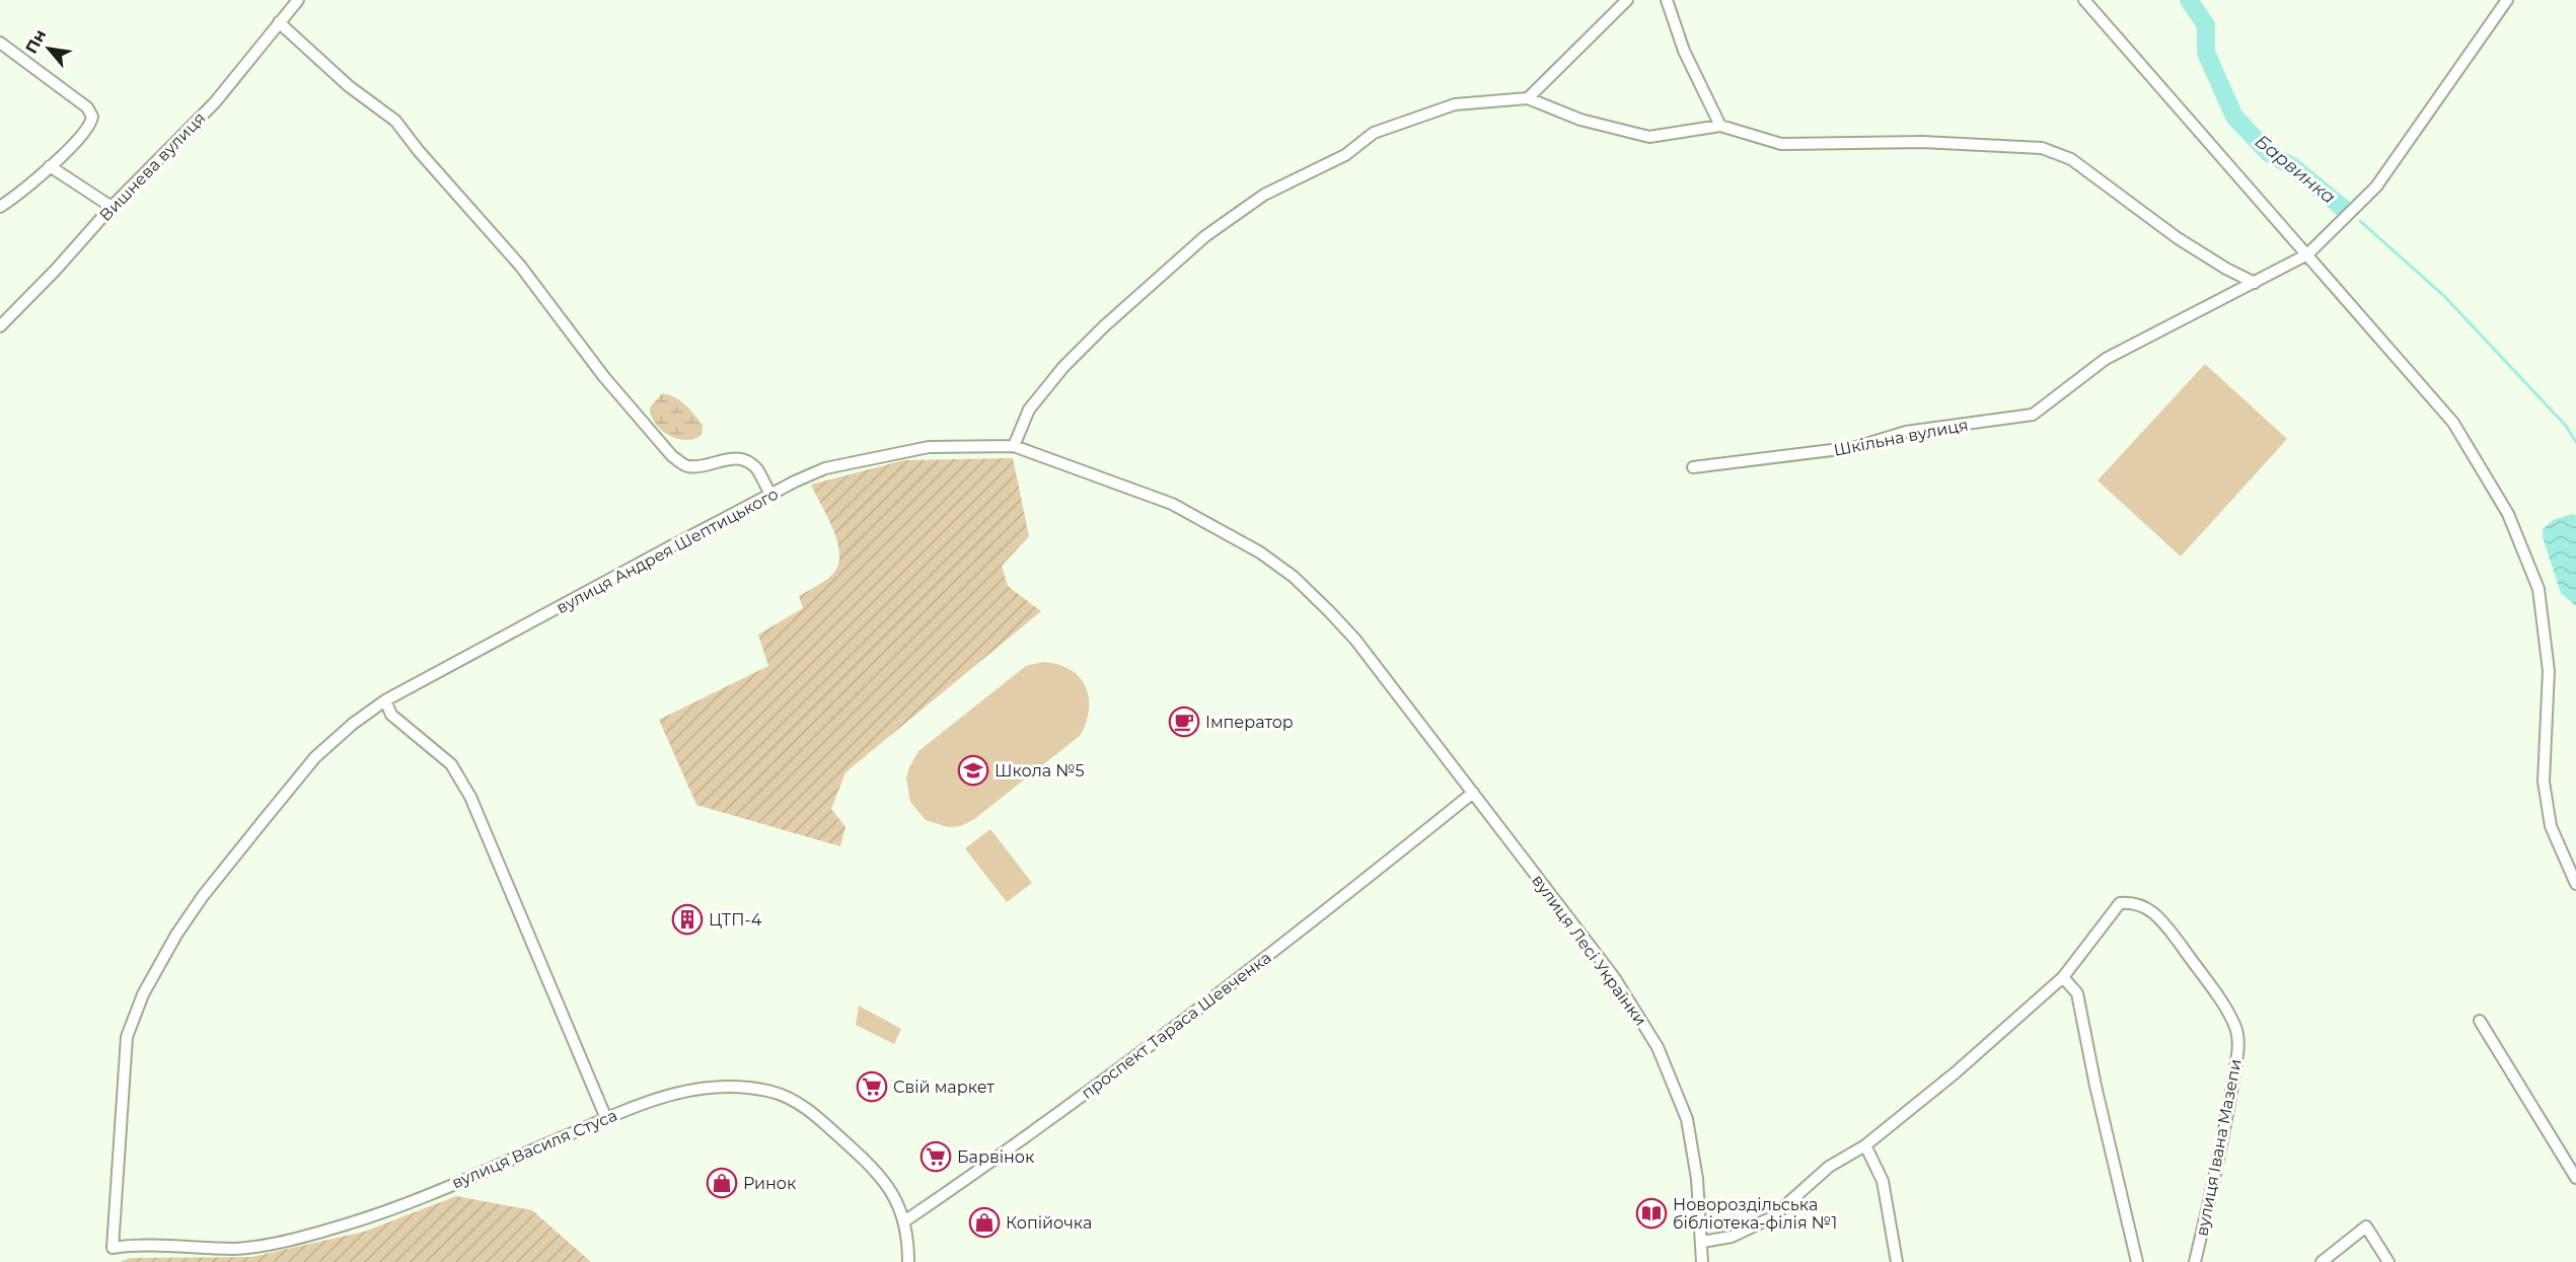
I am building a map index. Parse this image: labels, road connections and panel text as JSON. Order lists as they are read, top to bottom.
{
  "streets": {
    "street": [
      "Вишнева вулиця",
      "Шкільна вулиця",
      "вулиця Андрея Шептицького",
      "вулиця Лесі Українки",
      "проспект Тараса Шевченка",
      "вулиця Івана Мазепи",
      "вулиця Василя Стуса"
    ]
  },
  "crossings": [
    ["вулиця Андрея Шептицького", "вулиця Лесі Українки"],
    ["вулиця Андрея Шептицького", "проспект Тараса Шевченка"],
    ["вулиця Андрея Шептицького", "вулиця Василя Стуса"],
    ["вулиця Лесі Українки", "проспект Тараса Шевченка"],
    ["проспект Тараса Шевченка", "вулиця Василя Стуса"]
  ],
  "water": ["Барвинка"],
  "places": {
    "cafe": ["Імператор"],
    "school or university": ["Школа №5"],
    "building": ["ЦТП-4"],
    "supermarket": ["Свiй маркет", "Барвінок"],
    "shop": ["Ринок", "Копійочка"],
    "library": ["Новороздільська бібліотека-філія №1"]
  },
  "north": "top left"
}
